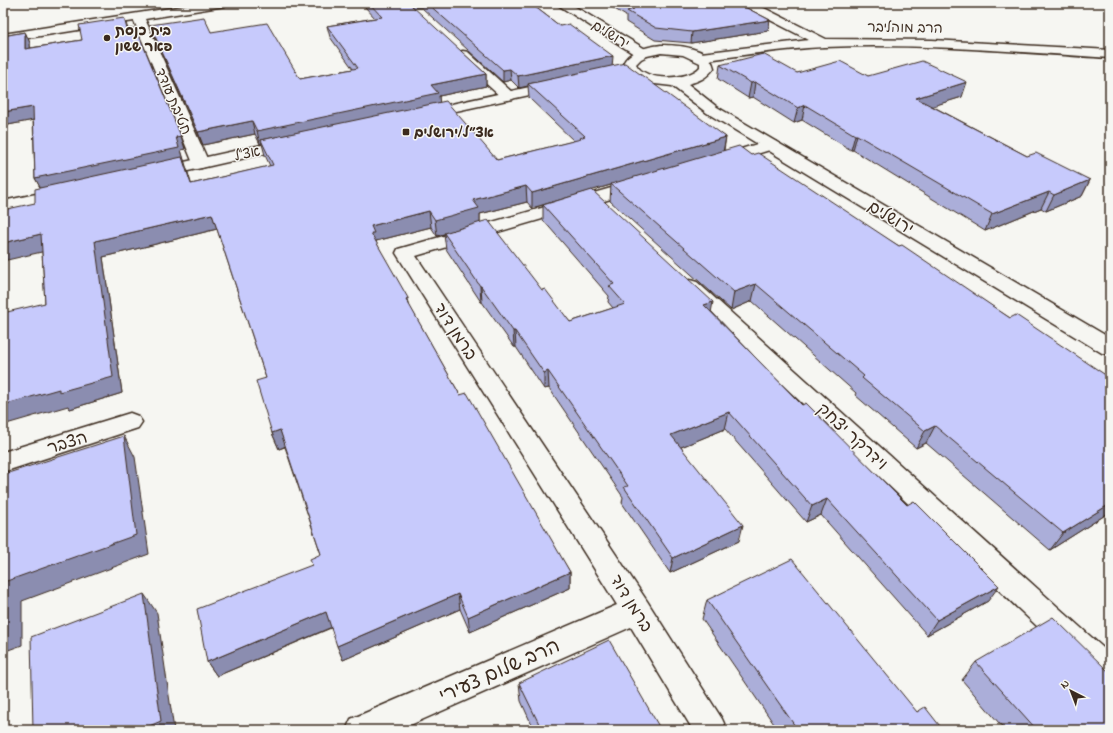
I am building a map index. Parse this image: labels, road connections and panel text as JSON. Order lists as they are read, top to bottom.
{
  "streets": {
    "street": [
      "הרב מוהליבר",
      "ירושלים",
      "חטיבת עודד",
      "אצ\"ל",
      "ברמן דוד",
      "וידרקר יצחק",
      "הצבר",
      "הרב שלום צעירי"
    ]
  },
  "crossings": [
    ["חטיבת עודד", "אצ\"ל"],
    ["ברמן דוד", "הרב שלום צעירי"]
  ],
  "places": {
    "other": ["בית כנסת פאר ששון"],
    "transit": ["אצ״ל/ירושלים"]
  },
  "north": "top left"
}
